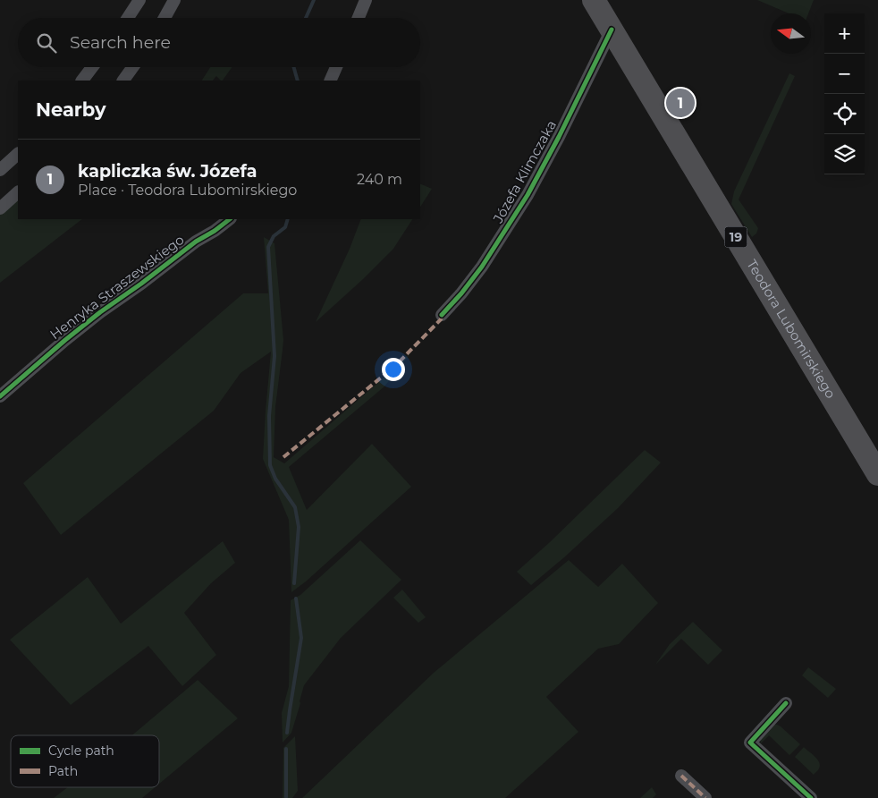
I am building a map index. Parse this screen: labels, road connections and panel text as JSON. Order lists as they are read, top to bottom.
{
  "streets": {
    "highway": ["19", "Teodora Lubomirskiego"],
    "street": ["Józefa Klimczaka", "Henryka Straszewskiego"]
  },
  "crossings": [
    ["Józefa Klimczaka", "Teodora Lubomirskiego"]
  ],
  "legend": ["Cycle path", "Path"],
  "north": "left",
  "page": {
    "map_buttons": ["+", "−"],
    "search": "Search here",
    "heading": "Nearby",
    "pins": "1",
    "list": [
      {
        "mark": "1",
        "name": "kapliczka św. Józefa",
        "note": "Place · Teodora Lubomirskiego",
        "value": "240 m"
      }
    ]
  }
}
